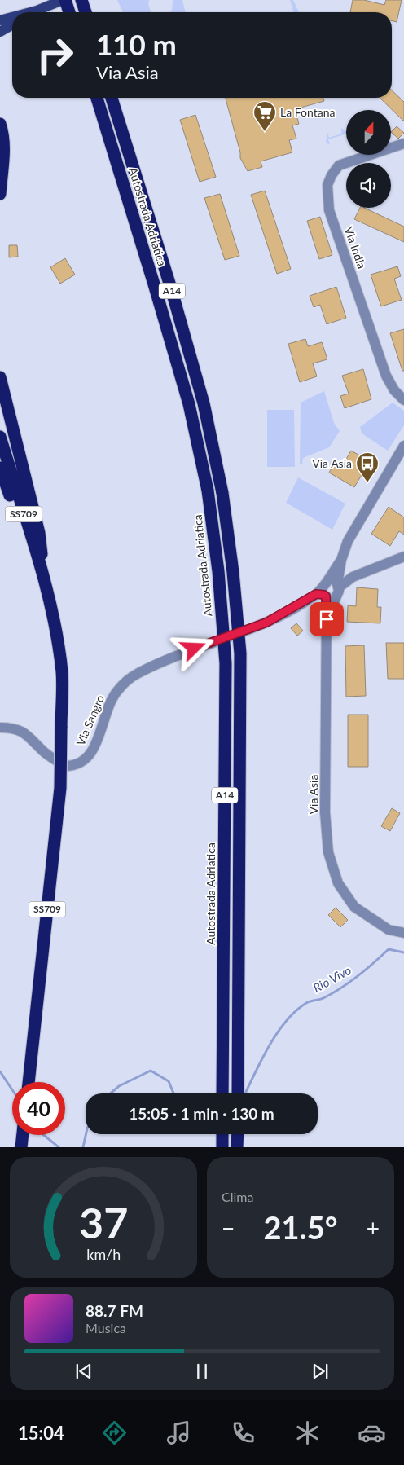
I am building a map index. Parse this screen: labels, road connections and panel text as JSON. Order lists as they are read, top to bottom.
{
  "streets": {
    "highway": ["Autostrada Adriatica", "A14", "SS709"],
    "street": ["Via India", "Via Sangro", "Via Asia"]
  },
  "crossings": [
    ["Via Sangro", "Via Asia"]
  ],
  "water": ["Rio Vivo"],
  "places": {
    "supermarket": ["La Fontana"],
    "bus stop": ["Via Asia"]
  },
  "north": "top",
  "page": {
    "turn": ["110 m", "Via Asia"],
    "limit": "40",
    "trip": "15:05 · 1 min · 130 m",
    "tile": "Clima",
    "heat": ["−", "21.5°", "+"],
    "song": ["88.7 FM", "Musica"],
    "tabs": "15:04",
    "gauge": ["37", "km/h"]
  }
}
